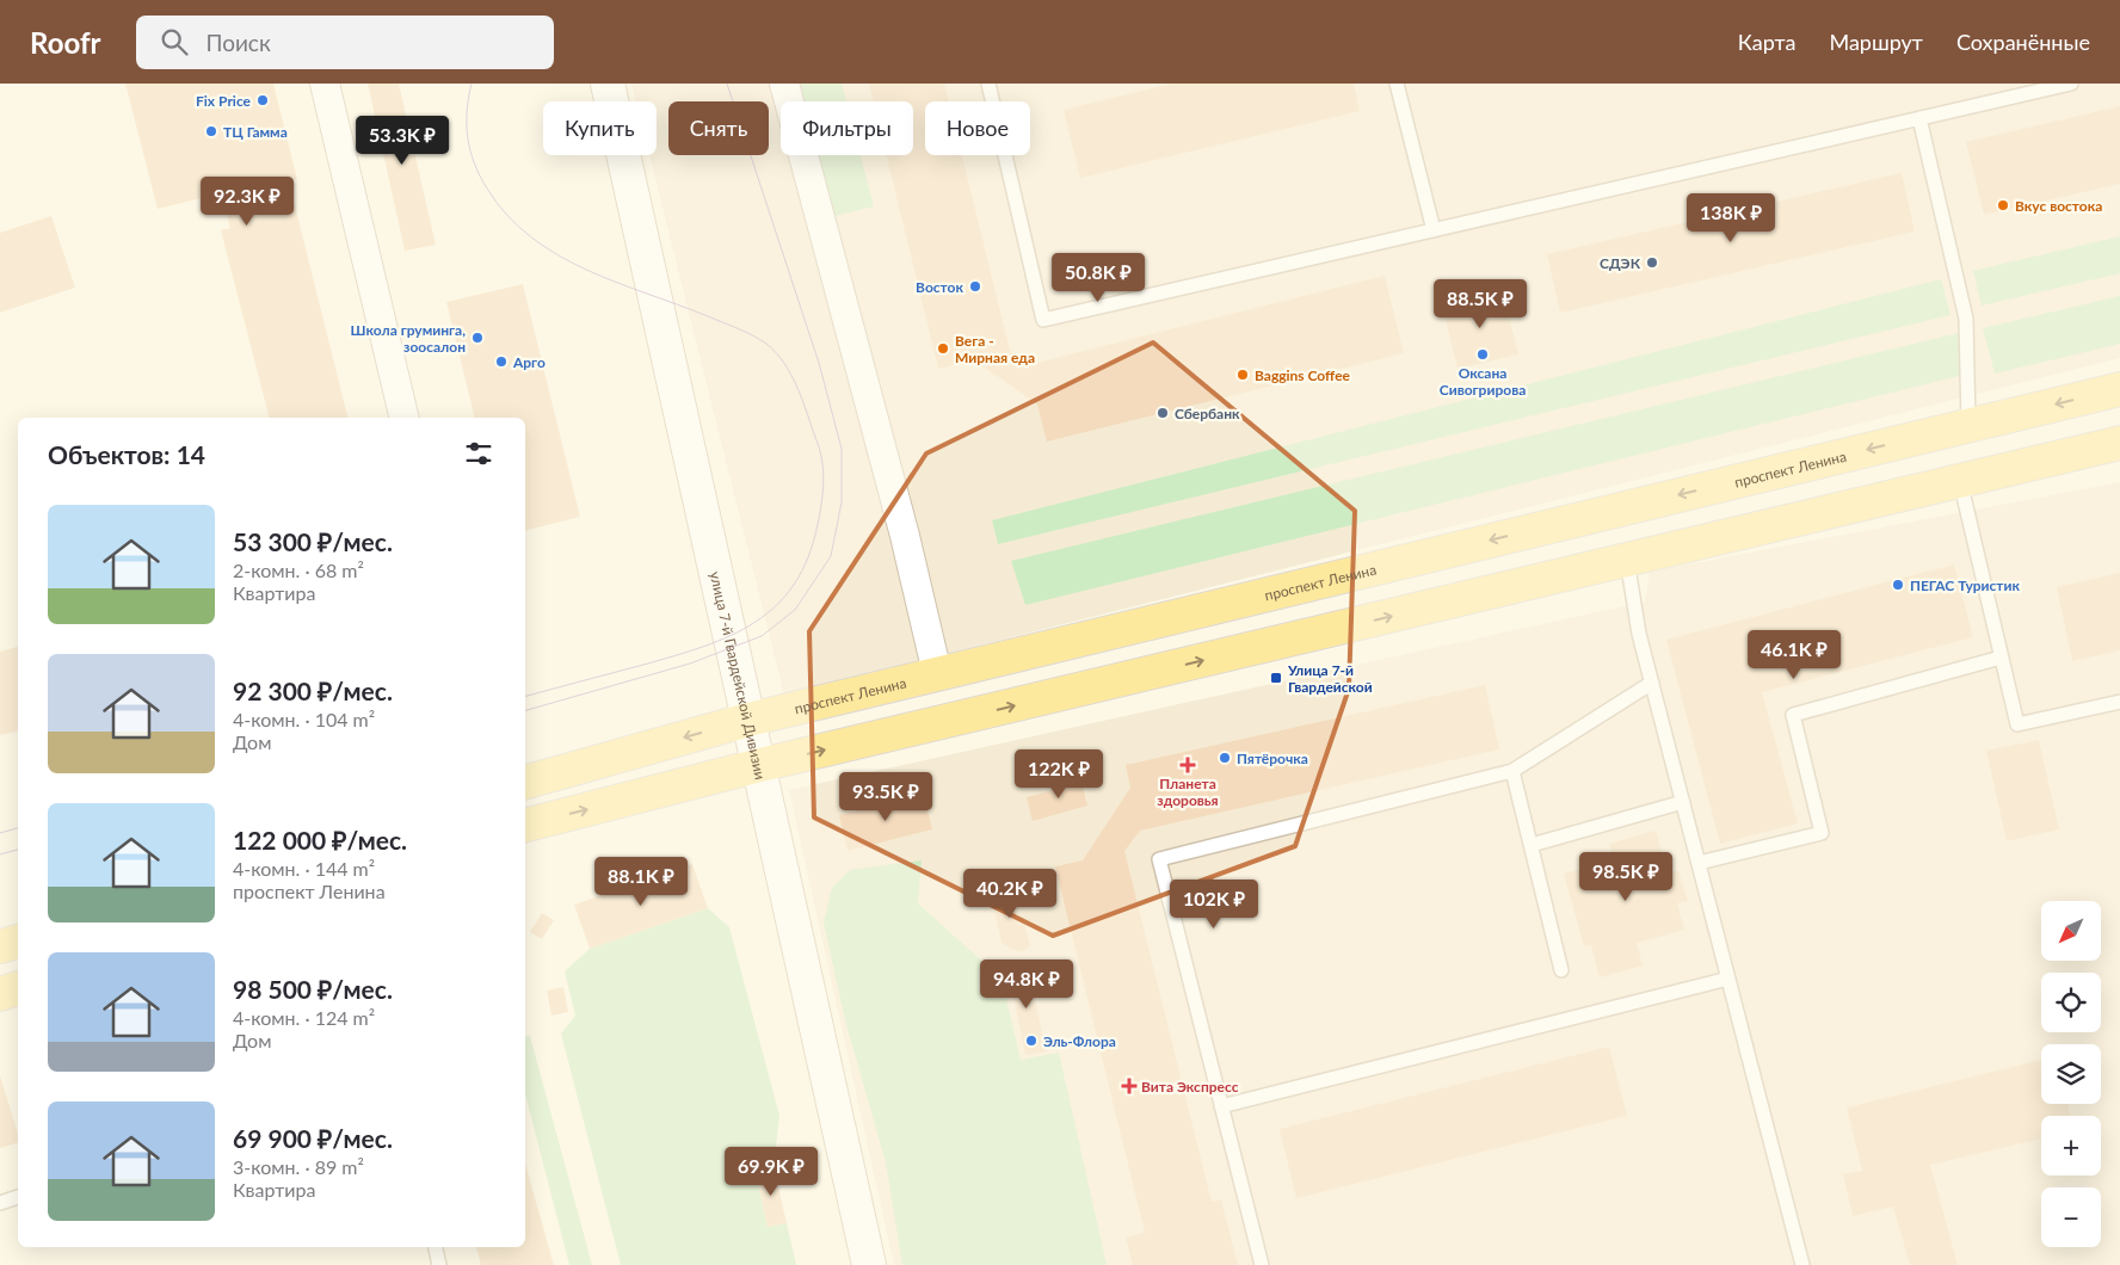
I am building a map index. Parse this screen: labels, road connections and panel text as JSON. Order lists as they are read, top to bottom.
{
  "streets": {
    "main road": ["проспект Ленина", "улица 7-й Гвардейской Дивизии"]
  },
  "crossings": [
    ["проспект Ленина", "улица 7-й Гвардейской Дивизии"]
  ],
  "places": {
    "other": [
      "Fix Price",
      "ТЦ Гамма",
      "Вкус востока",
      "СДЭК",
      "Восток",
      "Школа груминга, зоосалон",
      "Вега - Мирная еда",
      "Оксана Сивогрирова",
      "Арго",
      "Baggins Coffee",
      "Сбербанк",
      "ПЕГАС Туристик",
      "Пятёрочка",
      "Эль-Флора"
    ],
    "transit": ["Улица 7-й Гвардейской"],
    "health": ["Планета здоровья", "Вита Экспресс"]
  },
  "north": "bottom left",
  "page": {
    "header": "Roofr",
    "search": "Поиск",
    "nav": ["Карта", "Маршрут", "Сохранённые"],
    "chip": [
      "Купить",
      "Снять",
      "Фильтры",
      "Новое"
    ],
    "price": [
      "53.3K ₽",
      "92.3K ₽",
      "138K ₽",
      "50.8K ₽",
      "88.5K ₽",
      "46.1K ₽",
      "122K ₽",
      "93.5K ₽",
      "98.5K ₽",
      "88.1K ₽",
      "40.2K ₽",
      "102K ₽",
      "94.8K ₽",
      "69.9K ₽"
    ],
    "heading": "Объектов: 14",
    "list": [
      {
        "name": "53 300 ₽/мес.",
        "note": "2-комн. · 68 m² · Квартира"
      },
      {
        "name": "92 300 ₽/мес.",
        "note": "4-комн. · 104 m² · Дом"
      },
      {
        "name": "122 000 ₽/мес.",
        "note": "4-комн. · 144 m² · проспект Ленина"
      },
      {
        "name": "98 500 ₽/мес.",
        "note": "4-комн. · 124 m² · Дом"
      },
      {
        "name": "69 900 ₽/мес.",
        "note": "3-комн. · 89 m² · Квартира"
      }
    ],
    "map_buttons": ["+", "−"]
  }
}
